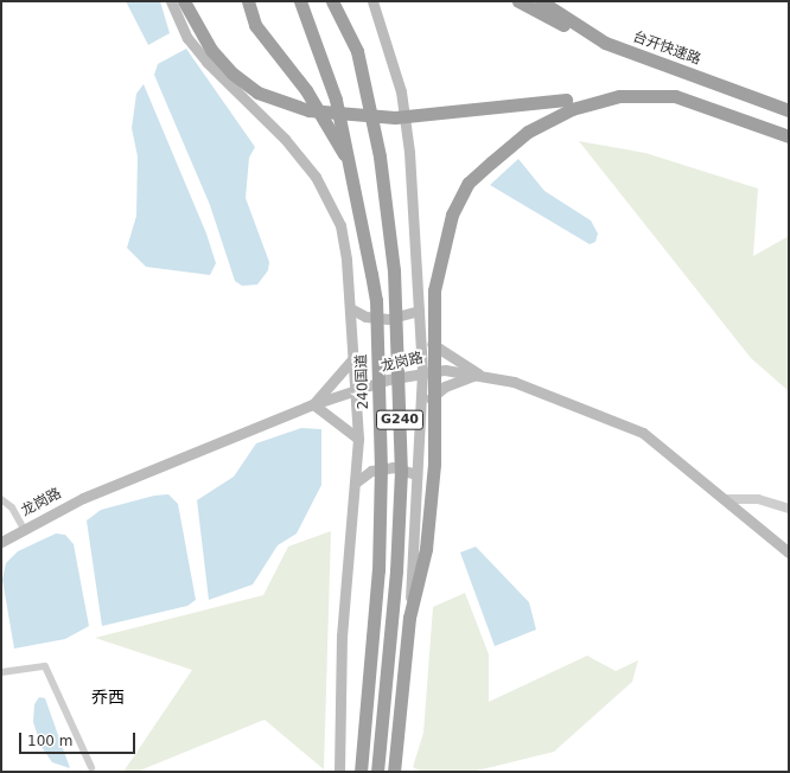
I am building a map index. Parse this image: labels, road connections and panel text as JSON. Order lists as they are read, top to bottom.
{
  "streets": {
    "highway": ["台开快速路", "240国道", "G240"],
    "main road": ["龙岗路"]
  },
  "districts": ["乔西"],
  "scale_bar": "100 m"
}
